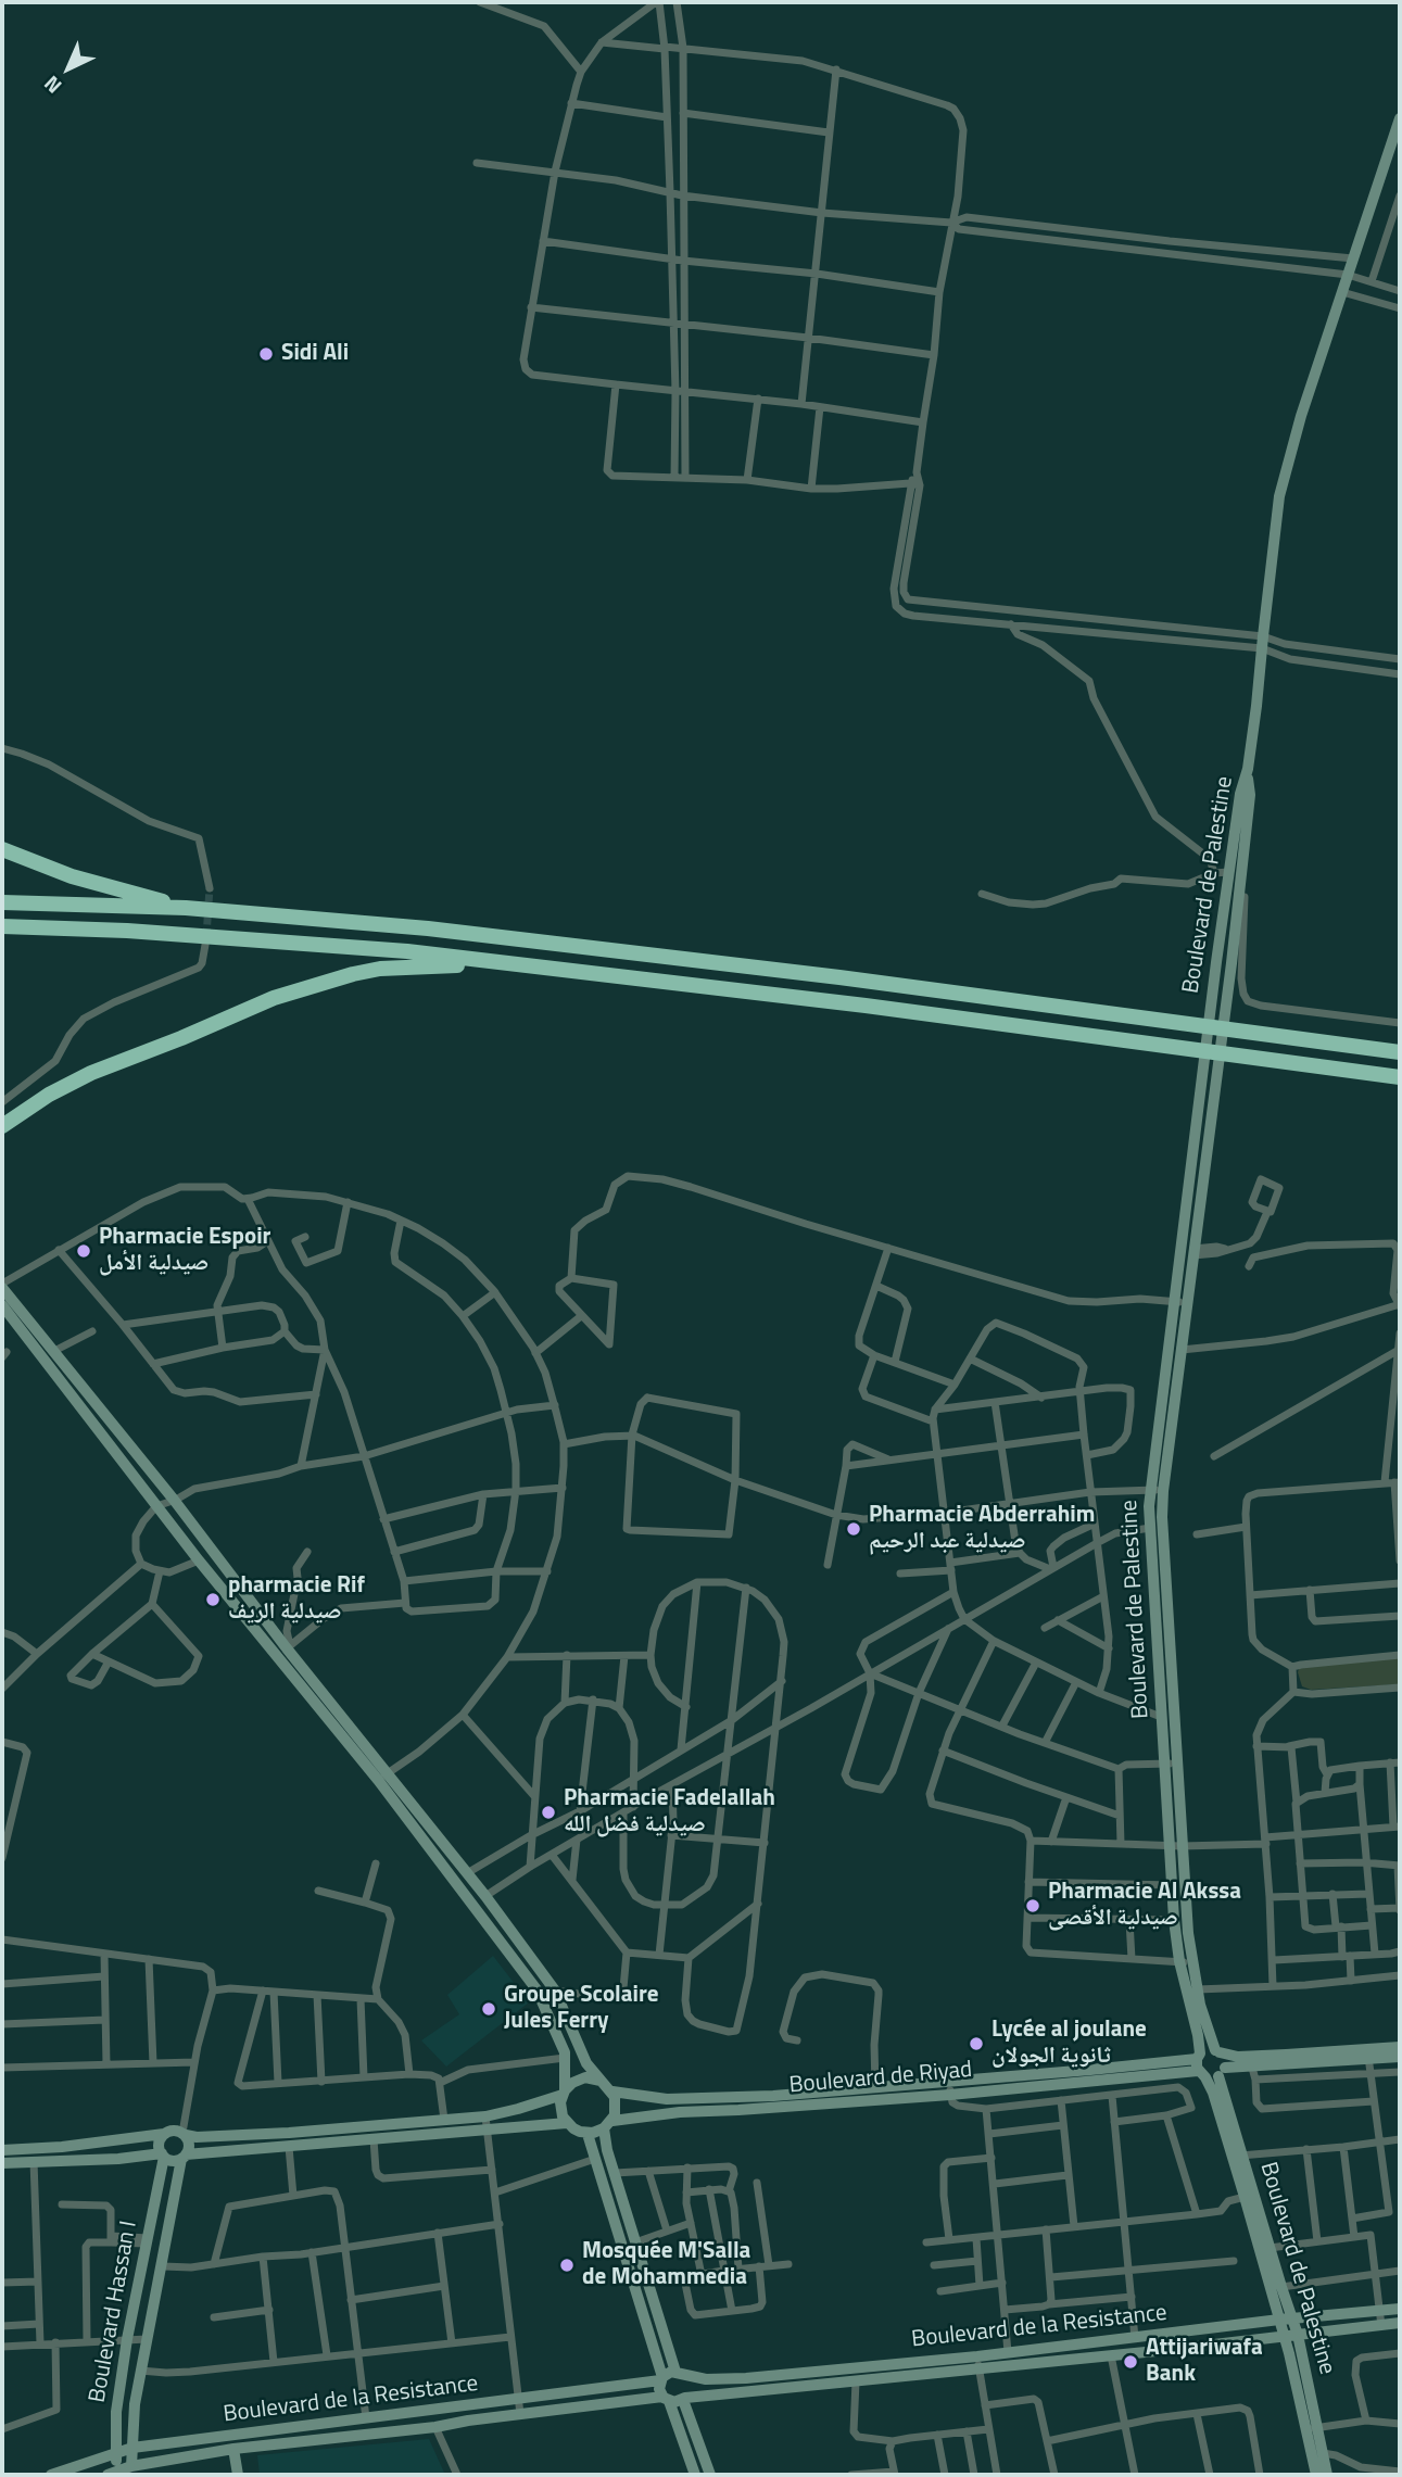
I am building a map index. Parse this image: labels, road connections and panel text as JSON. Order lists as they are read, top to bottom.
{
  "streets": {
    "street": [
      "Boulevard de Palestine",
      "Boulevard de Riyad",
      "Boulevard Hassan I",
      "Boulevard de la Resistance"
    ]
  },
  "crossings": [
    ["Boulevard de Palestine", "Boulevard de Riyad"],
    ["Boulevard de Palestine", "Boulevard de la Resistance"],
    ["Boulevard Hassan I", "Boulevard de la Resistance"]
  ],
  "places": [
    "Sidi Ali",
    "Pharmacie Espoir صيدلية الأمل",
    "Pharmacie Abderrahim صيدلية عبد الرحيم",
    "pharmacie Rif صيدلية الريف",
    "Pharmacie Fadelallah صيدلية فضل الله",
    "Pharmacie Al Akssa صيدلية الأقصى",
    "Groupe Scolaire Jules Ferry",
    "Lycée al joulane ثانوية الجولان",
    "Mosquée M'Salla de Mohammedia",
    "Attijariwafa Bank"
  ],
  "north": "bottom left"
}
